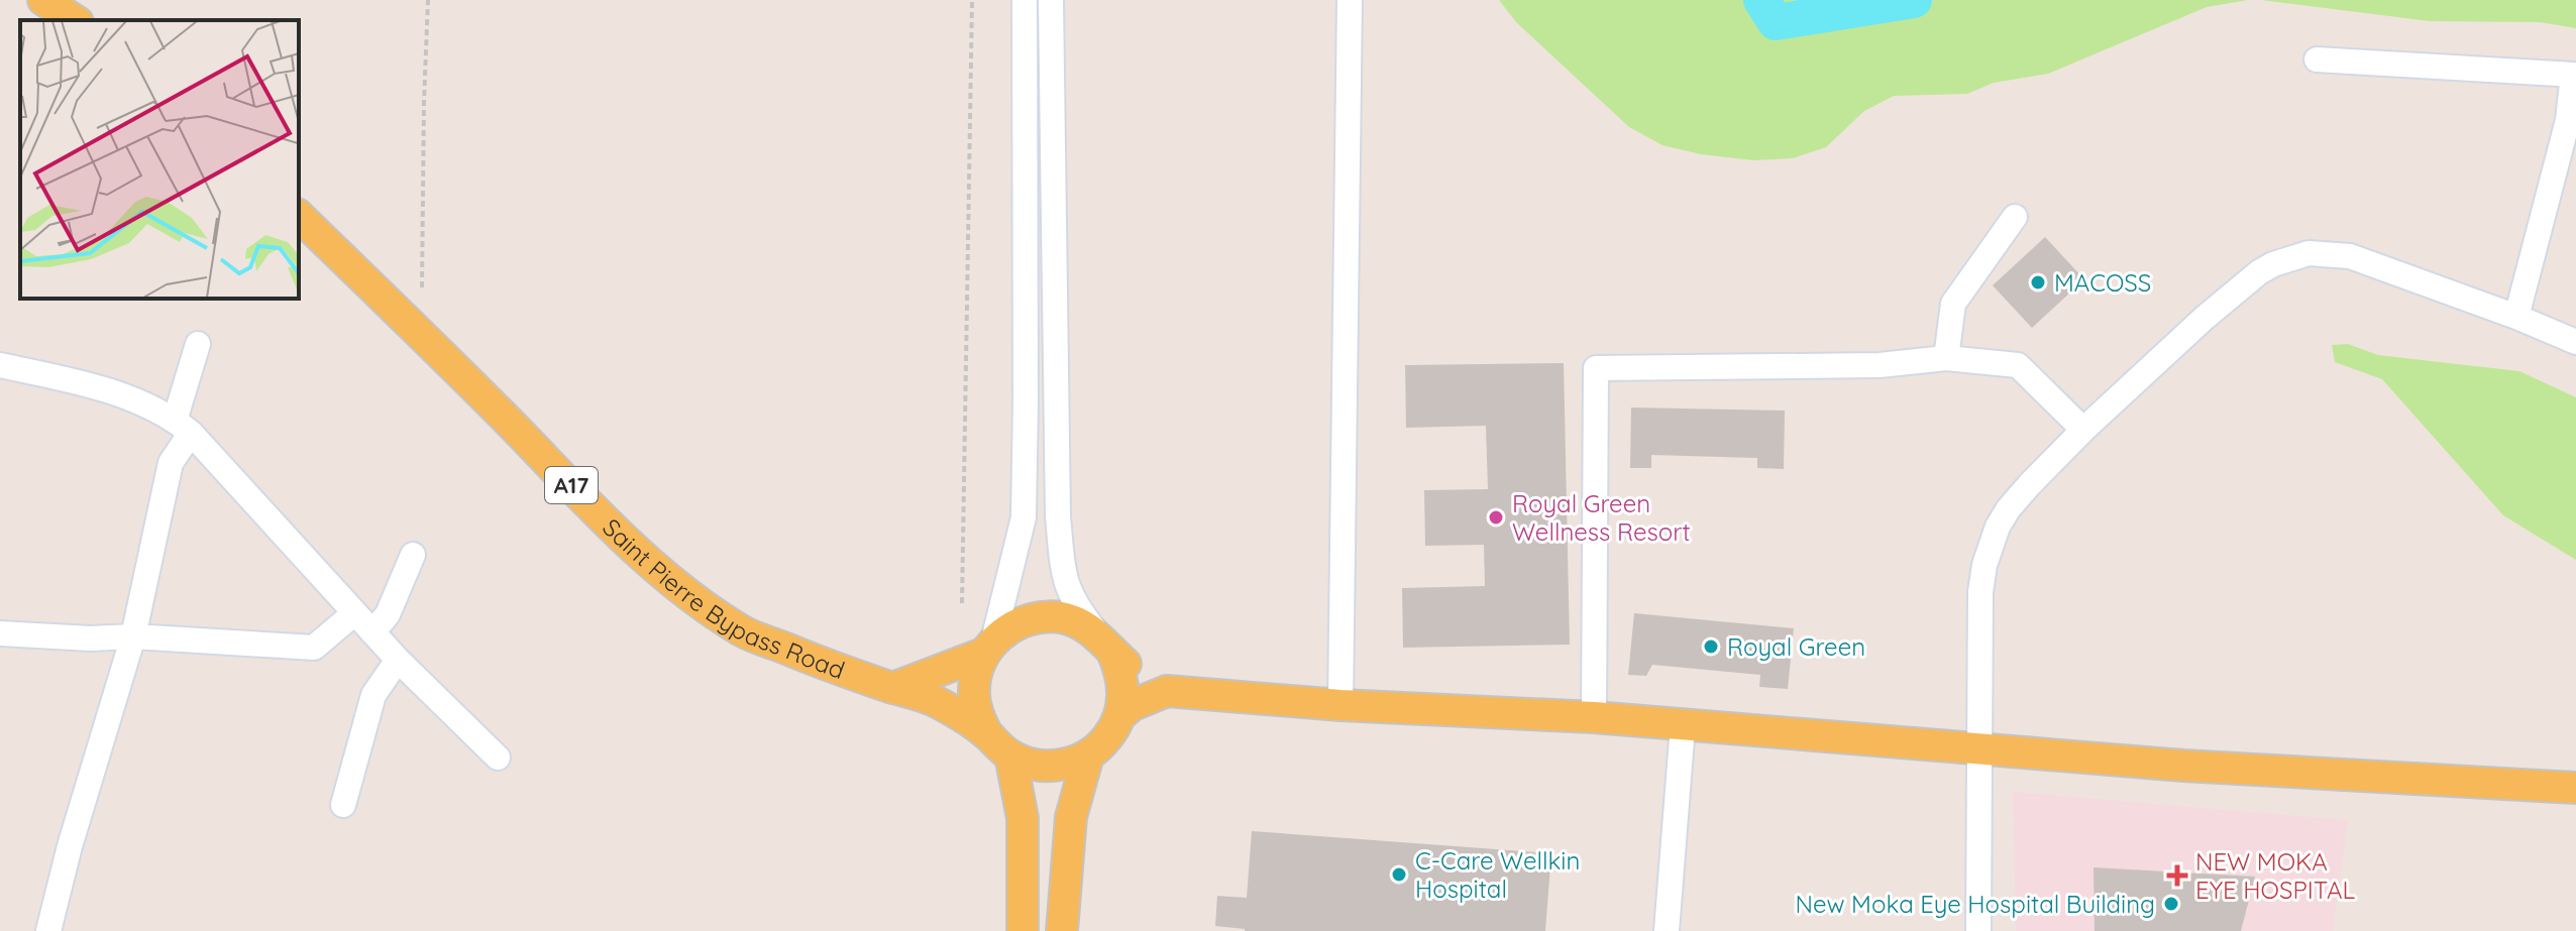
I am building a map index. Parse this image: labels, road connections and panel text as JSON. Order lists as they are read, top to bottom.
{
  "streets": {
    "main road": ["A17", "Saint Pierre Bypass Road"]
  },
  "crossings": [
    ["A17", "Saint Pierre Bypass Road"]
  ],
  "places": {
    "other": [
      "MACOSS",
      "Royal Green Wellness Resort",
      "Royal Green",
      "C-Care Wellkin Hospital",
      "New Moka Eye Hospital Building"
    ],
    "health": ["NEW MOKA EYE HOSPITAL"]
  }
}
